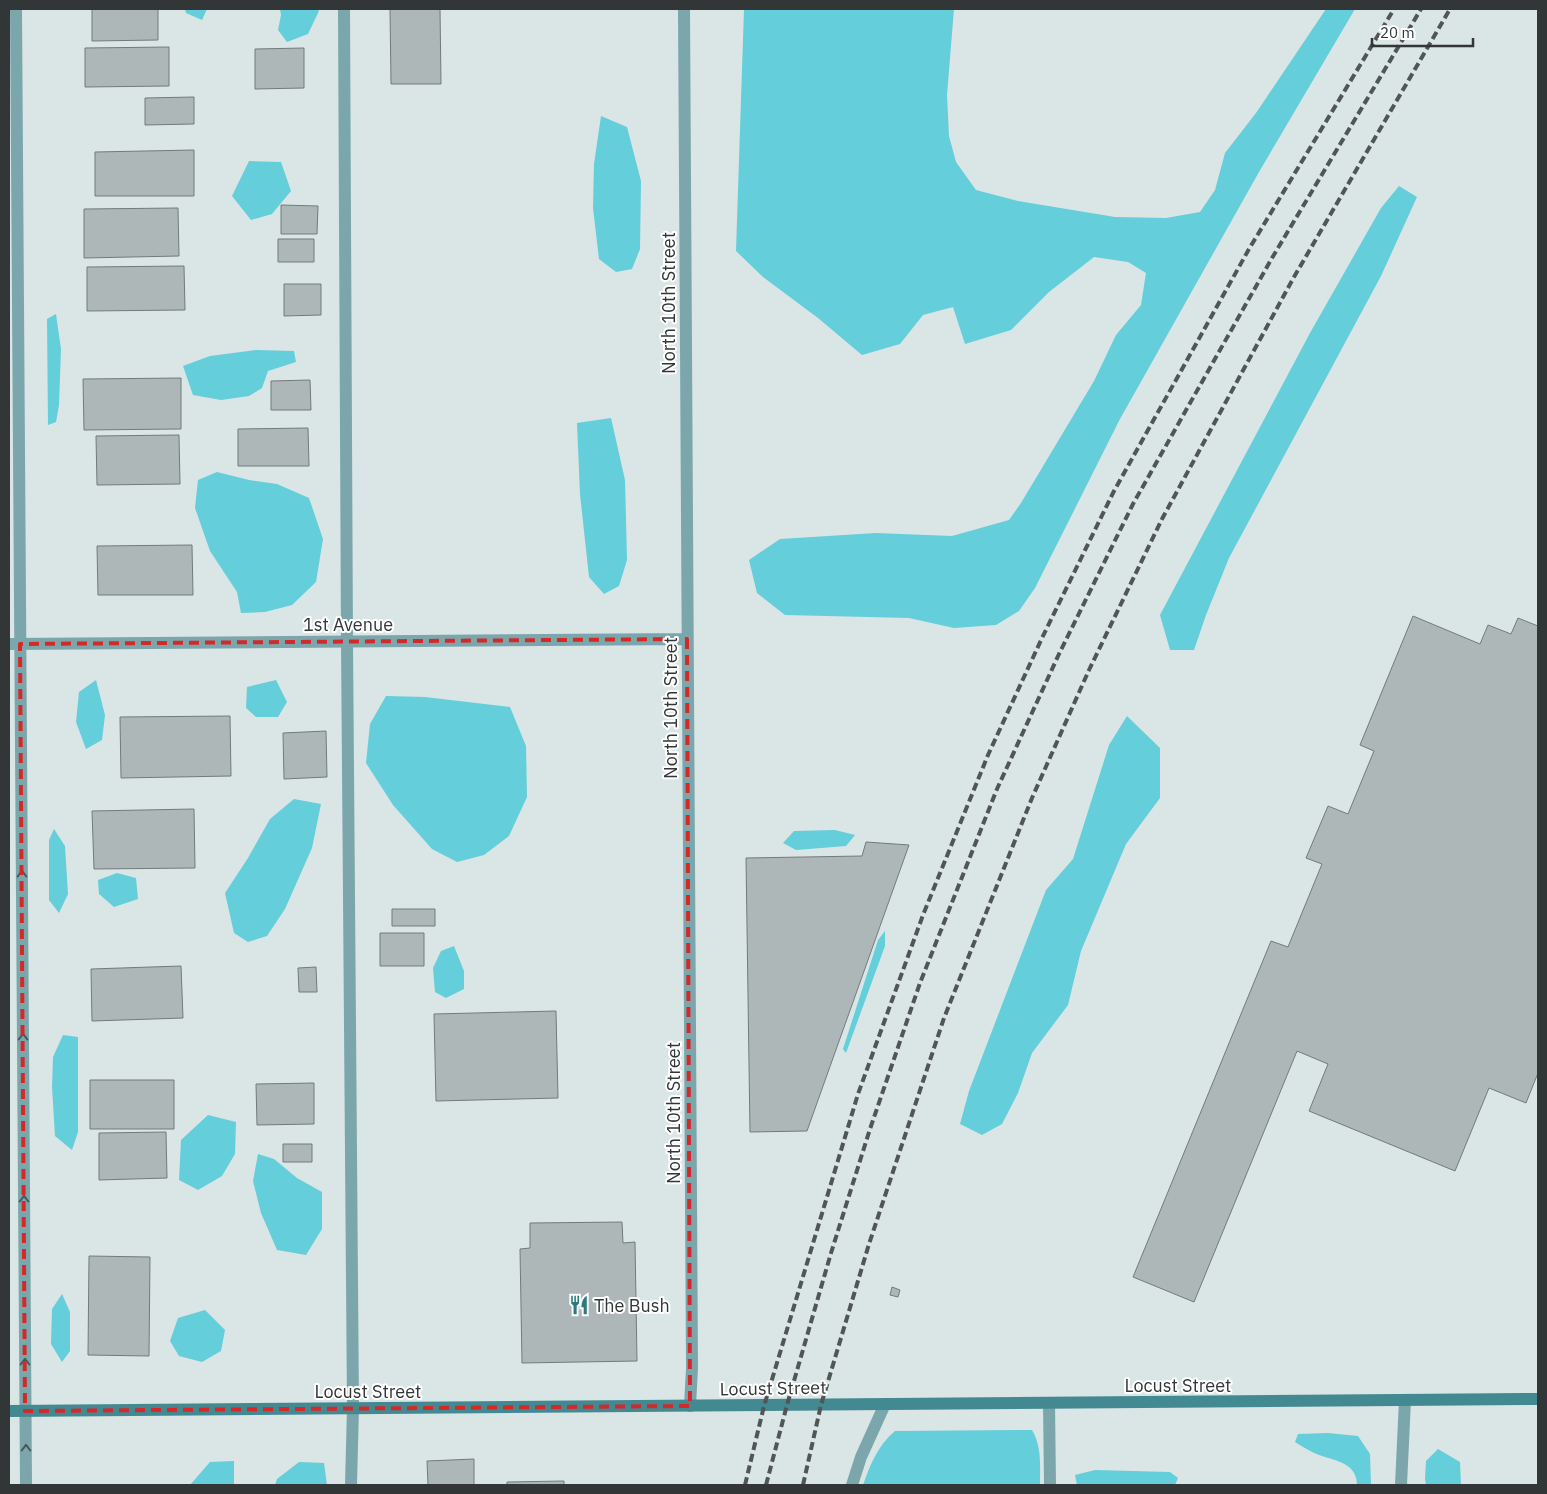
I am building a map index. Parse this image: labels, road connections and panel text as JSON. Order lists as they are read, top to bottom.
{
  "streets": {
    "street": ["North 10th Street", "1st Avenue", "Locust Street"]
  },
  "crossings": [
    ["North 10th Street", "1st Avenue"],
    ["North 10th Street", "Locust Street"]
  ],
  "places": {
    "restaurant": ["The Bush"]
  },
  "scale_bar": "20 m"
}
